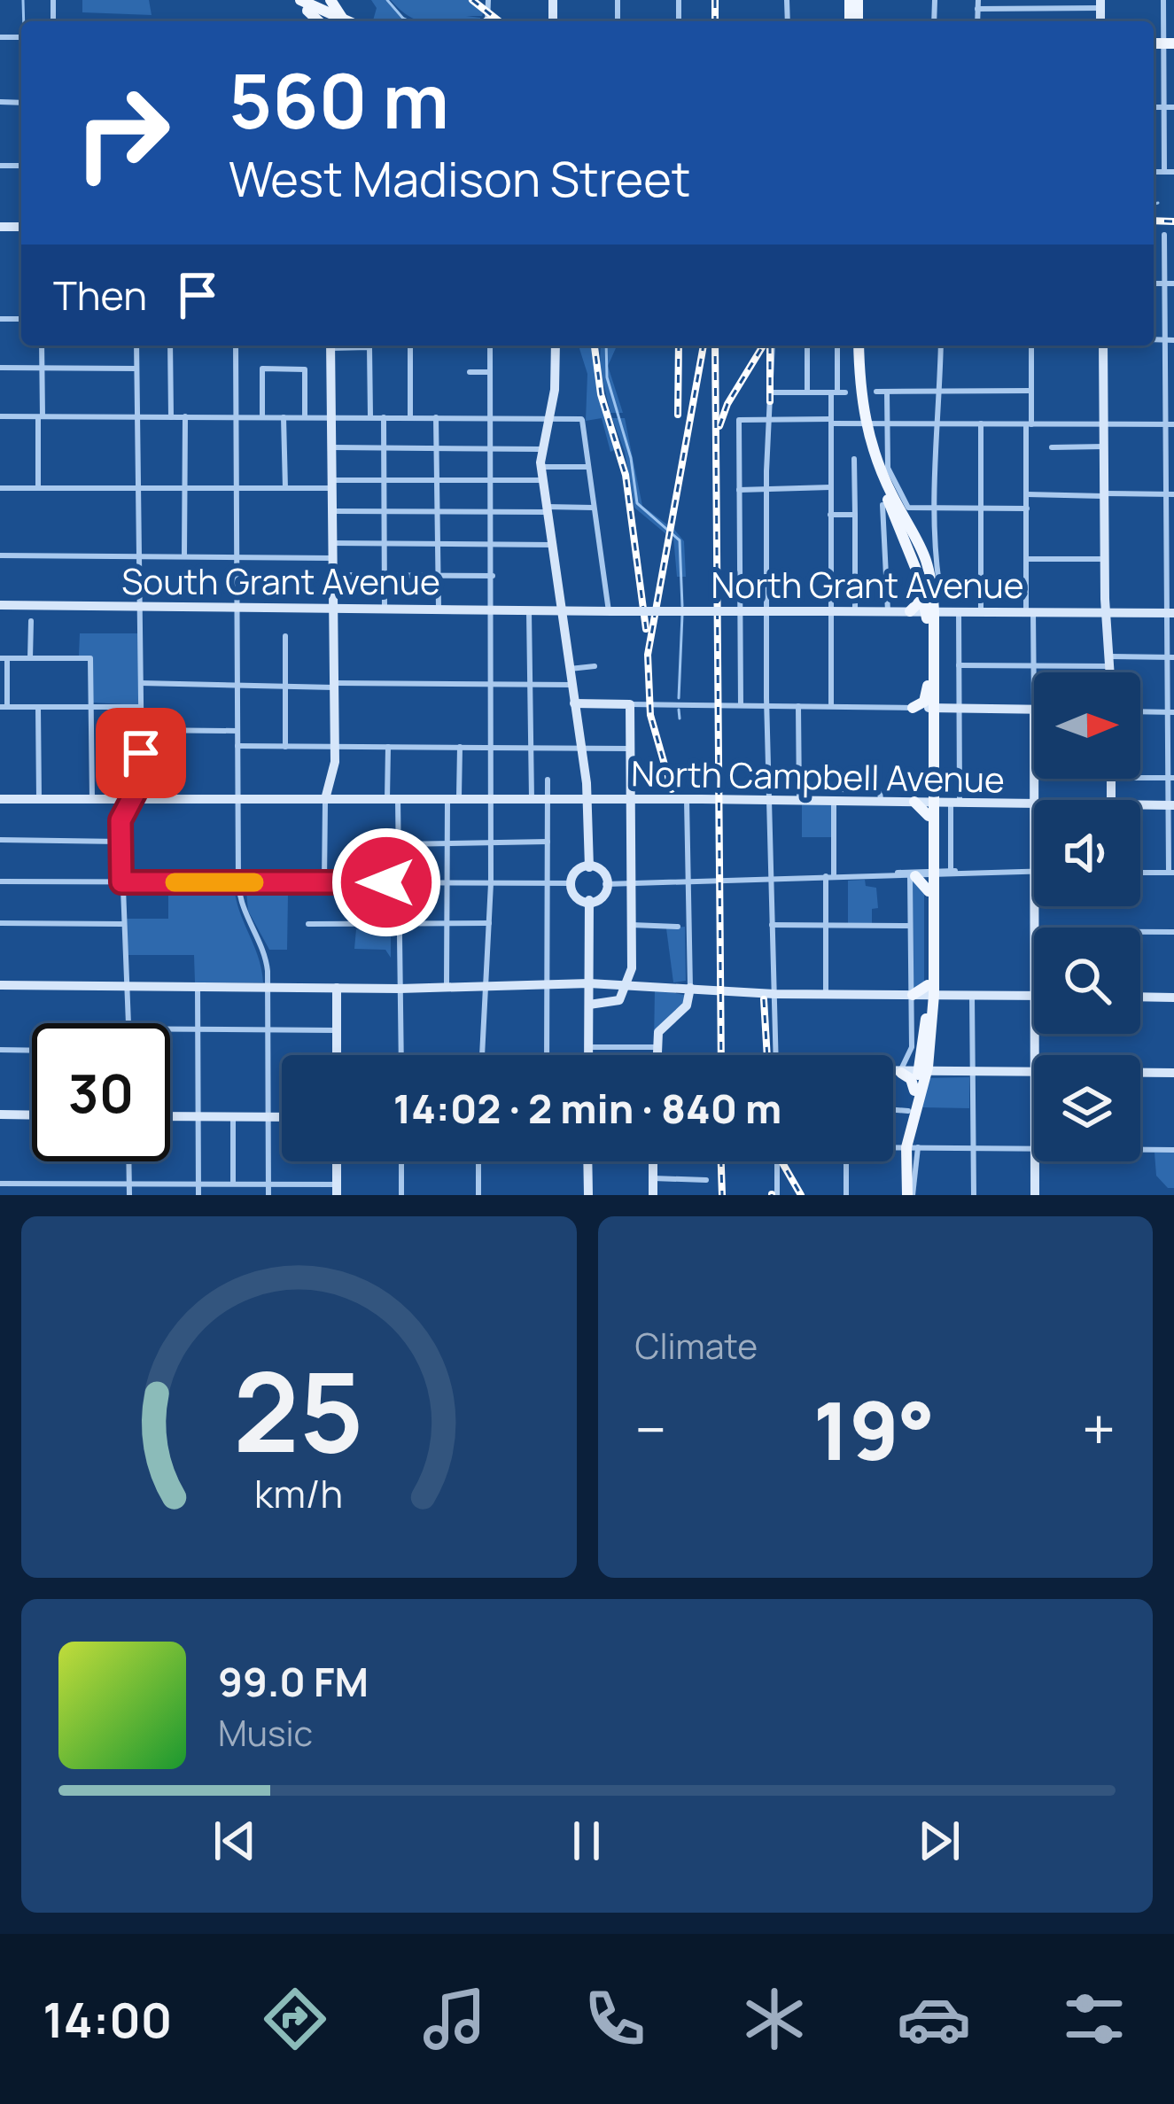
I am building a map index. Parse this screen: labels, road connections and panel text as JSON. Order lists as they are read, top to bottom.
{
  "streets": {
    "main road": ["South Grant Avenue", "North Grant Avenue", "North Campbell Avenue"]
  },
  "crossings": [
    ["South Grant Avenue", "North Grant Avenue"]
  ],
  "north": "right",
  "page": {
    "turn": ["560 m", "West Madison Street"],
    "then": "Then",
    "limit": "30",
    "trip": "14:02 · 2 min · 840 m",
    "tile": "Climate",
    "heat": ["−", "19°", "+"],
    "song": ["99.0 FM", "Music"],
    "tabs": "14:00",
    "gauge": ["25", "km/h"]
  }
}
